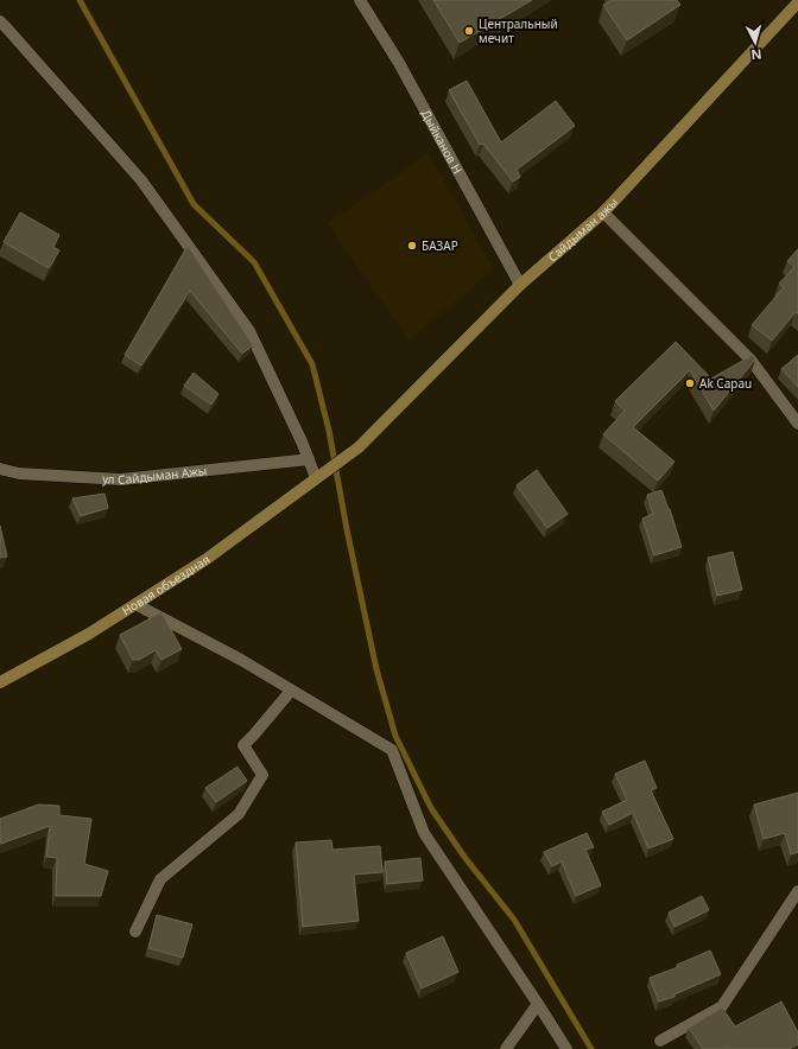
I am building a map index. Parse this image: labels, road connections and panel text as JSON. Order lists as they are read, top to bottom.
{
  "streets": {
    "main road": ["Сайдыман ажы", "Новая объездная"],
    "street": ["Дыйканов Н", "ул Сайдыман Ажы"]
  },
  "crossings": [
    ["Дыйканов Н", "Сайдыман ажы"],
    ["Сайдыман ажы", "Новая объездная"]
  ],
  "places": ["Центральный мечит", "БАЗАР", "Ak Capau"],
  "north": "bottom"
}
